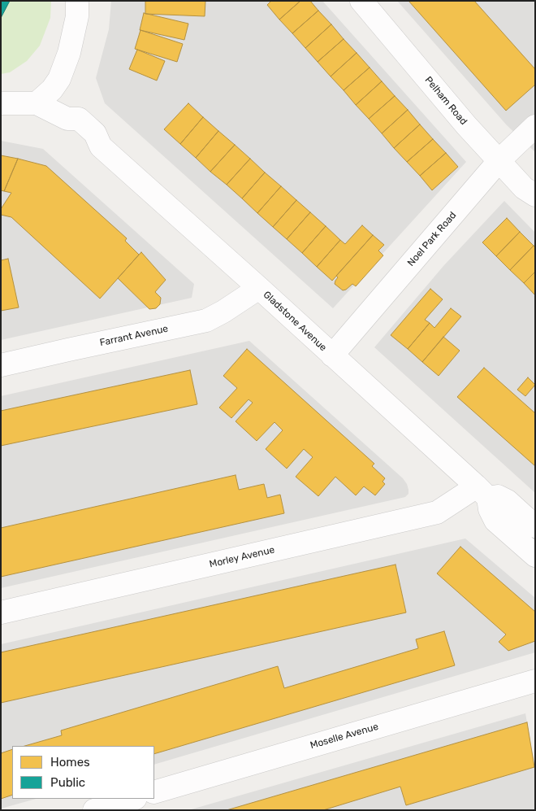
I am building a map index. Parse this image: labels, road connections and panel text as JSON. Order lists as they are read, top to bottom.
{
  "streets": {
    "street": [
      "Pelham Road",
      "Noel Park Road",
      "Gladstone Avenue",
      "Farrant Avenue",
      "Morley Avenue",
      "Moselle Avenue"
    ]
  },
  "crossings": [
    ["Pelham Road", "Noel Park Road"],
    ["Noel Park Road", "Gladstone Avenue"],
    ["Gladstone Avenue", "Farrant Avenue"],
    ["Gladstone Avenue", "Morley Avenue"]
  ],
  "legend": ["Homes", "Public"]
}
